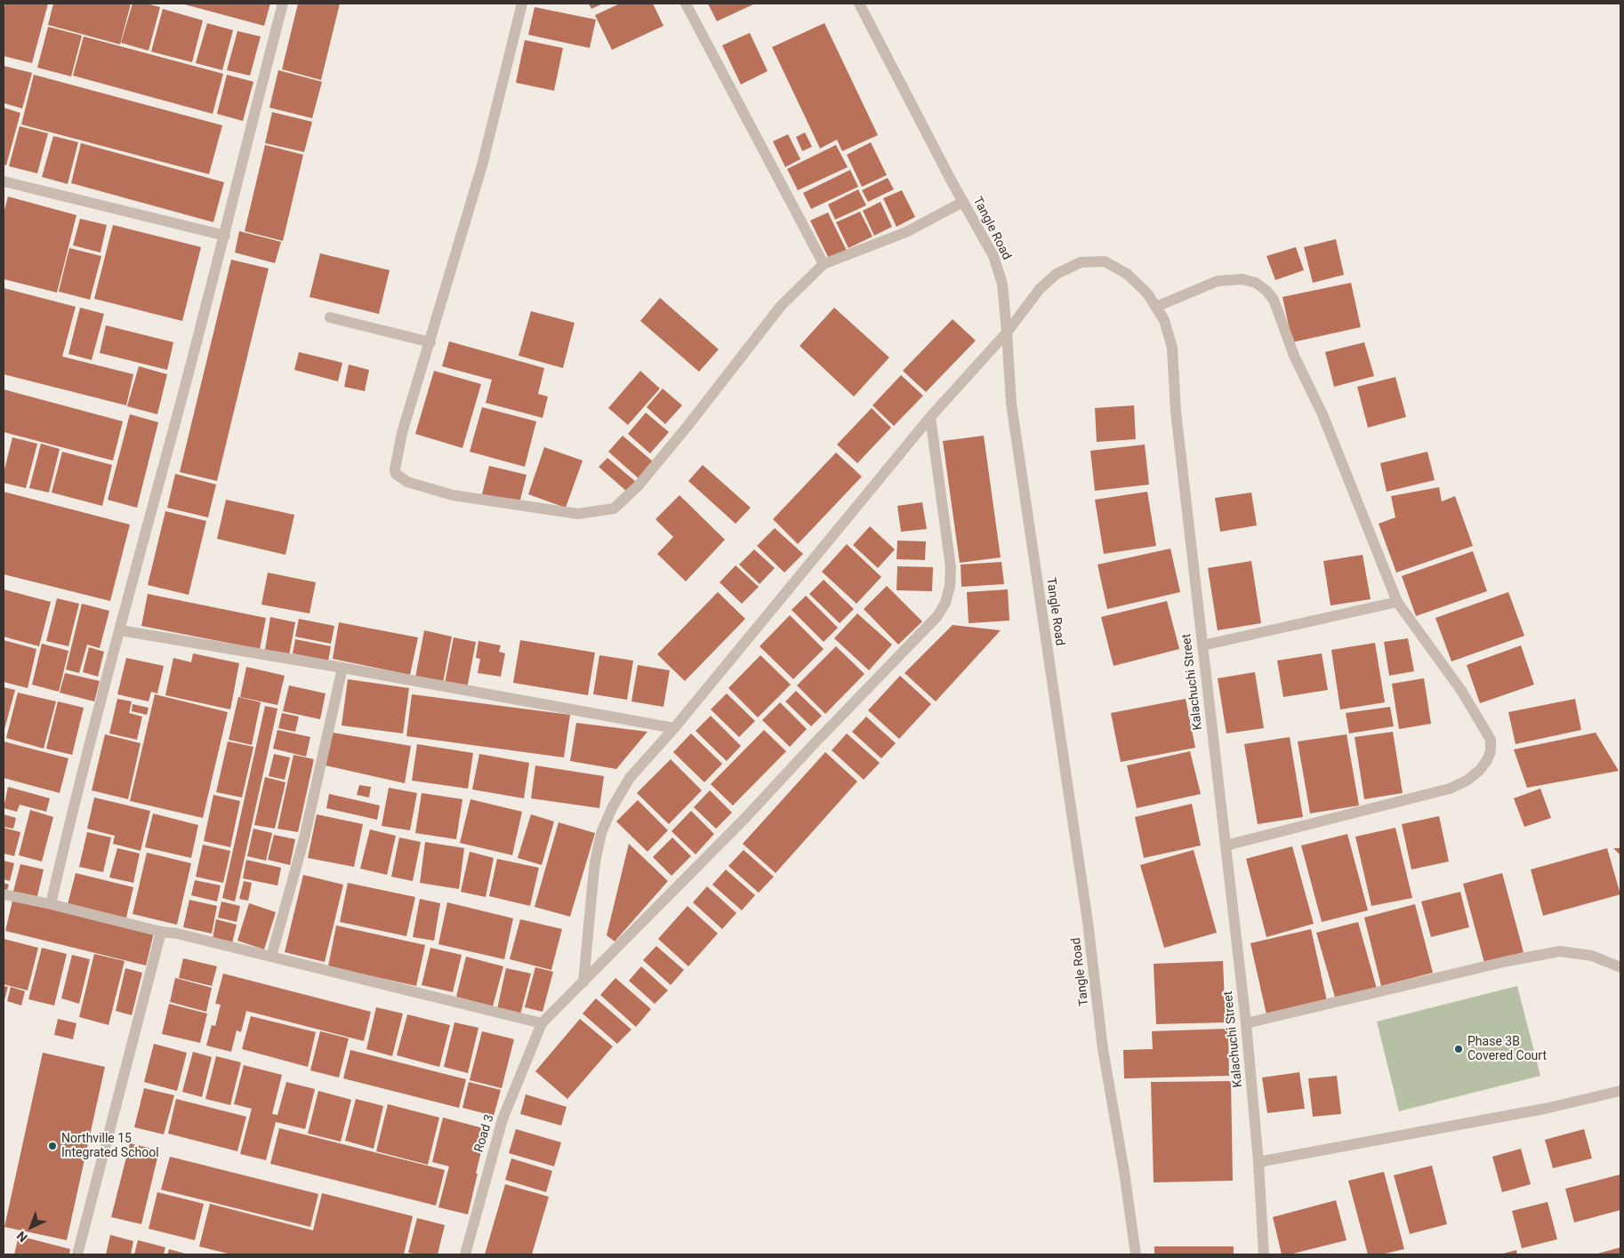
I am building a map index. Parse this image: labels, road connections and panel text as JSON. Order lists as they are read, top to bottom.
{
  "streets": {
    "street": ["Tangle Road", "Kalachuchi Street", "Road 3"]
  },
  "crossings": [
    ["Tangle Road", "Kalachuchi Street"]
  ],
  "places": ["Phase 3B Covered Court", "Northville 15 Integrated School"],
  "north": "bottom left"
}
